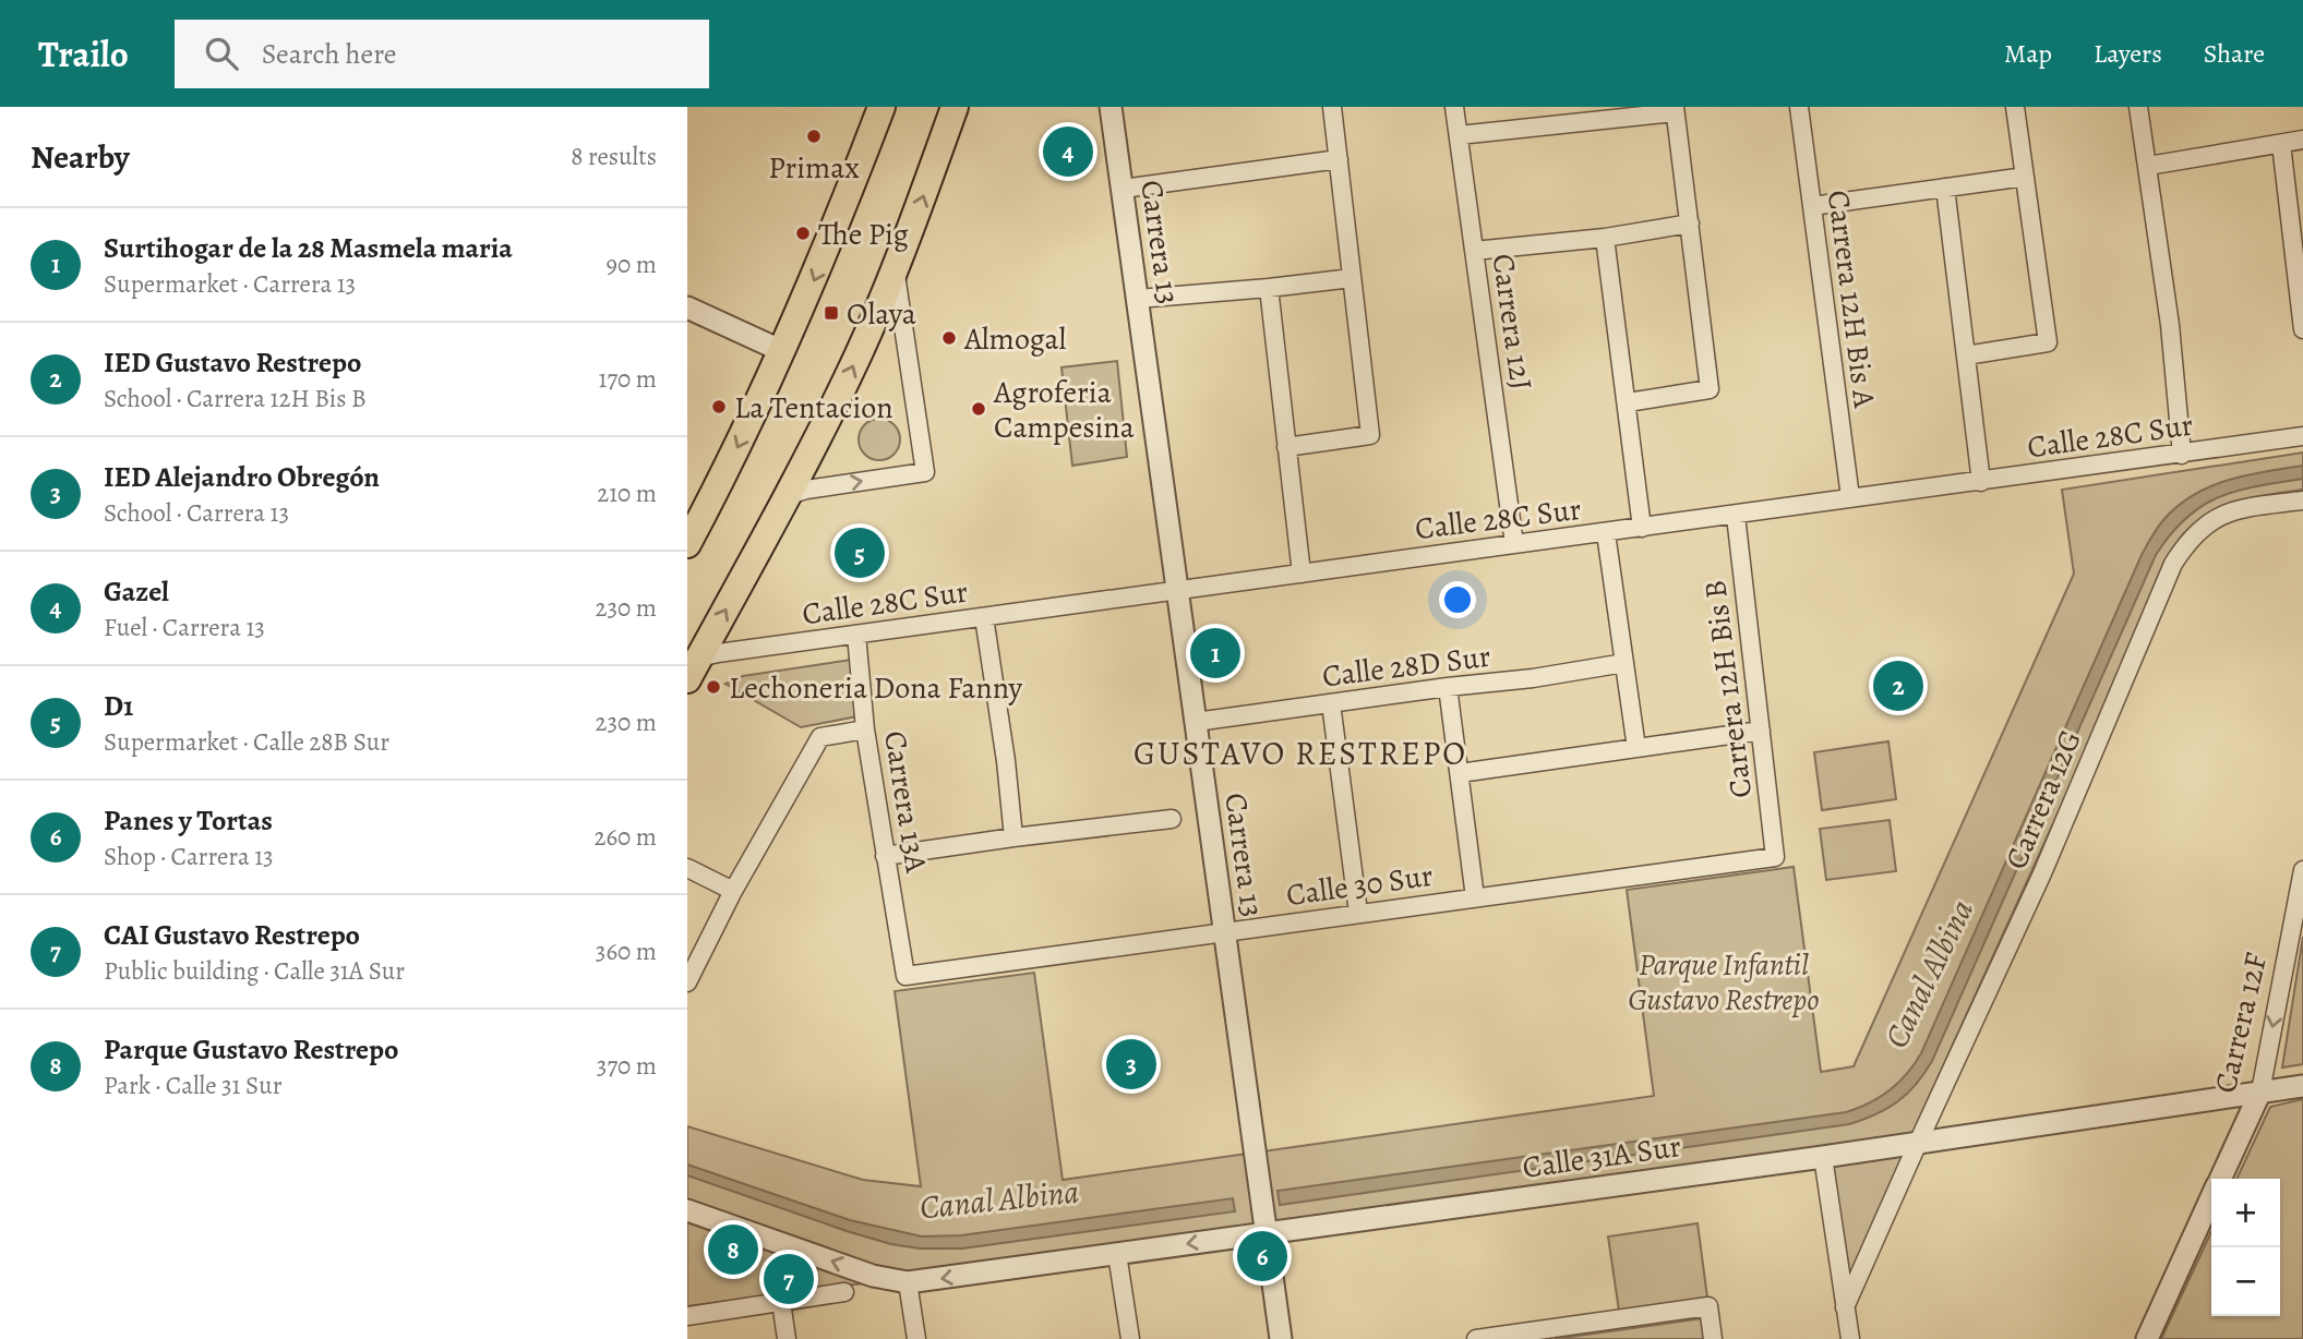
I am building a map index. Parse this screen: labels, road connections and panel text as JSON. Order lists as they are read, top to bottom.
{
  "streets": {
    "street": [
      "Carrera 13",
      "Carrera 12H Bis A",
      "Carrera 12J",
      "Calle 28C Sur",
      "Calle 28D Sur",
      "Carrera 12H Bis B",
      "Carrera 12G",
      "Carrera 13A",
      "Calle 30 Sur",
      "Carrera 12F",
      "Calle 31A Sur"
    ]
  },
  "crossings": [
    ["Carrera 13", "Calle 28C Sur"],
    ["Carrera 13", "Calle 28D Sur"],
    ["Carrera 13", "Calle 30 Sur"],
    ["Carrera 13", "Calle 31A Sur"],
    ["Carrera 12H Bis A", "Calle 28C Sur"],
    ["Carrera 12J", "Calle 28C Sur"],
    ["Calle 28C Sur", "Carrera 12H Bis B"],
    ["Calle 28C Sur", "Carrera 13A"],
    ["Carrera 12H Bis B", "Calle 30 Sur"],
    ["Carrera 12G", "Calle 31A Sur"],
    ["Carrera 13A", "Calle 30 Sur"],
    ["Carrera 12F", "Calle 31A Sur"]
  ],
  "one_way": ["Carrera 12F", "Calle 31A Sur"],
  "districts": ["GUSTAVO RESTREPO"],
  "water": ["Canal Albina"],
  "parks": ["Parque Infantil Gustavo Restrepo"],
  "places": {
    "other": [
      "Primax",
      "The Pig",
      "Almogal",
      "La Tentacion",
      "Agroferia Campesina",
      "Lechoneria Dona Fanny"
    ],
    "transit": ["Olaya"]
  },
  "page": {
    "header": "Trailo",
    "search": "Search here",
    "nav": ["Map", "Layers", "Share"],
    "heading": ["Nearby", "8 results"],
    "pins": [
      "4",
      "5",
      "1",
      "2",
      "3",
      "8",
      "6",
      "7"
    ],
    "list": [
      {
        "mark": "1",
        "name": "Surtihogar de la 28 Masmela maria",
        "note": "Supermarket · Carrera 13",
        "value": "90 m"
      },
      {
        "mark": "2",
        "name": "IED Gustavo Restrepo",
        "note": "School · Carrera 12H Bis B",
        "value": "170 m"
      },
      {
        "mark": "3",
        "name": "IED Alejandro Obregón",
        "note": "School · Carrera 13",
        "value": "210 m"
      },
      {
        "mark": "4",
        "name": "Gazel",
        "note": "Fuel · Carrera 13",
        "value": "230 m"
      },
      {
        "mark": "5",
        "name": "D1",
        "note": "Supermarket · Calle 28B Sur",
        "value": "230 m"
      },
      {
        "mark": "6",
        "name": "Panes y Tortas",
        "note": "Shop · Carrera 13",
        "value": "260 m"
      },
      {
        "mark": "7",
        "name": "CAI Gustavo Restrepo",
        "note": "Public building · Calle 31A Sur",
        "value": "360 m"
      },
      {
        "mark": "8",
        "name": "Parque Gustavo Restrepo",
        "note": "Park · Calle 31 Sur",
        "value": "370 m"
      }
    ],
    "map_buttons": ["+", "−"]
  }
}
